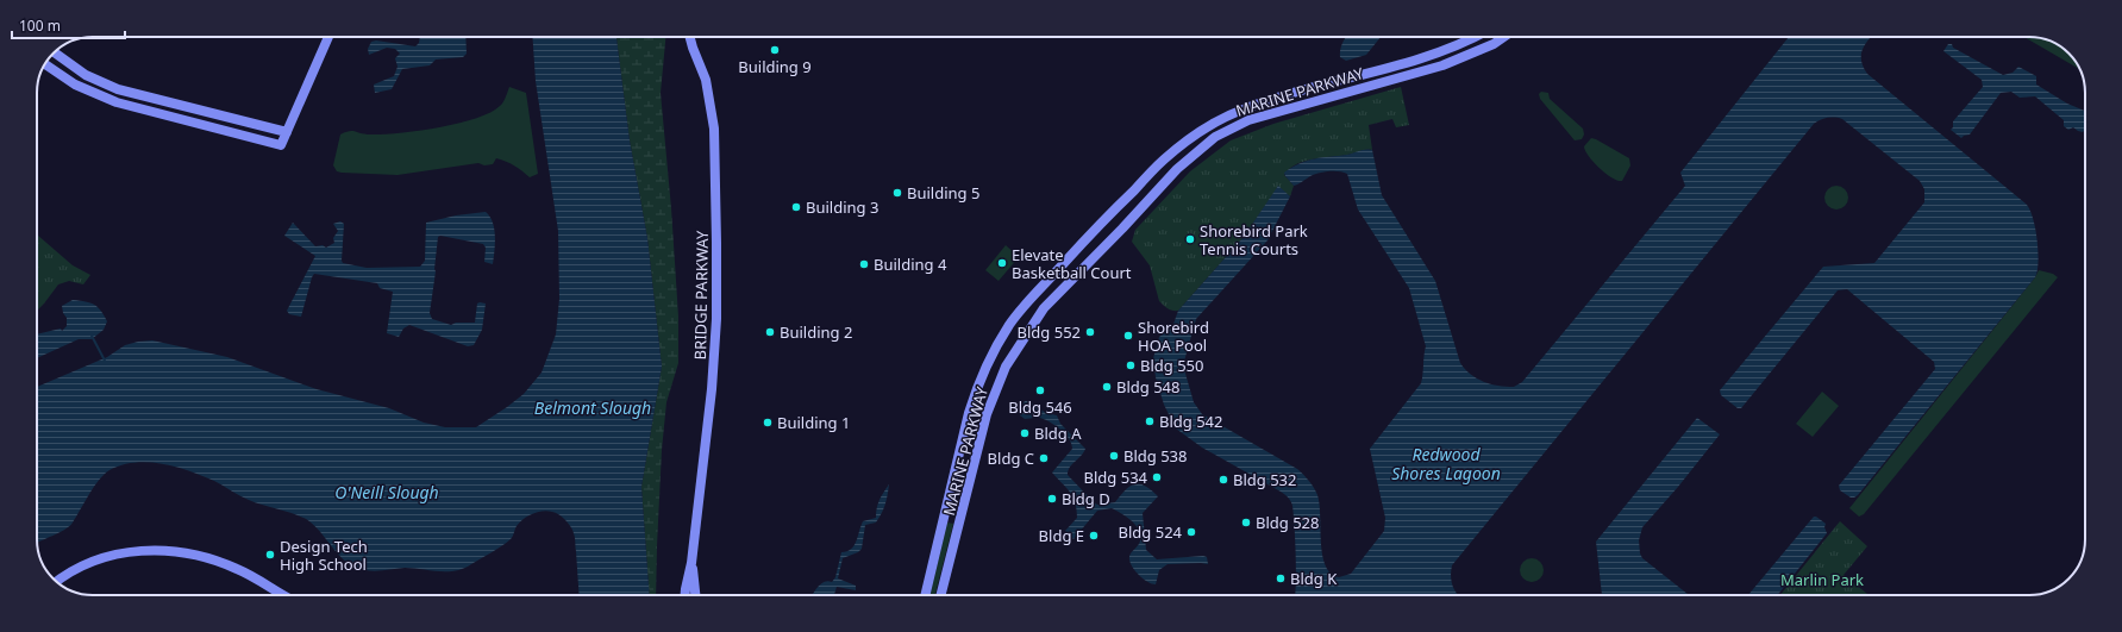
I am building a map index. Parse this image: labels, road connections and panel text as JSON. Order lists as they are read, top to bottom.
{
  "streets": {
    "main road": ["MARINE PARKWAY", "BRIDGE PARKWAY"]
  },
  "water": ["Belmont Slough", "Redwood Shores Lagoon", "O'Neill Slough"],
  "parks": ["Marlin Park"],
  "places": [
    "Building 9",
    "Building 5",
    "Building 3",
    "Shorebird Park Tennis Courts",
    "Elevate Basketball Court",
    "Building 4",
    "Building 2",
    "Bldg 552",
    "Shorebird HOA Pool",
    "Bldg 550",
    "Bldg 548",
    "Bldg 546",
    "Bldg 542",
    "Building 1",
    "Bldg A",
    "Bldg 538",
    "Bldg C",
    "Bldg 534",
    "Bldg 532",
    "Bldg D",
    "Bldg 528",
    "Bldg 524",
    "Bldg E",
    "Design Tech High School",
    "Bldg K"
  ],
  "scale_bar": "100 m"
}
